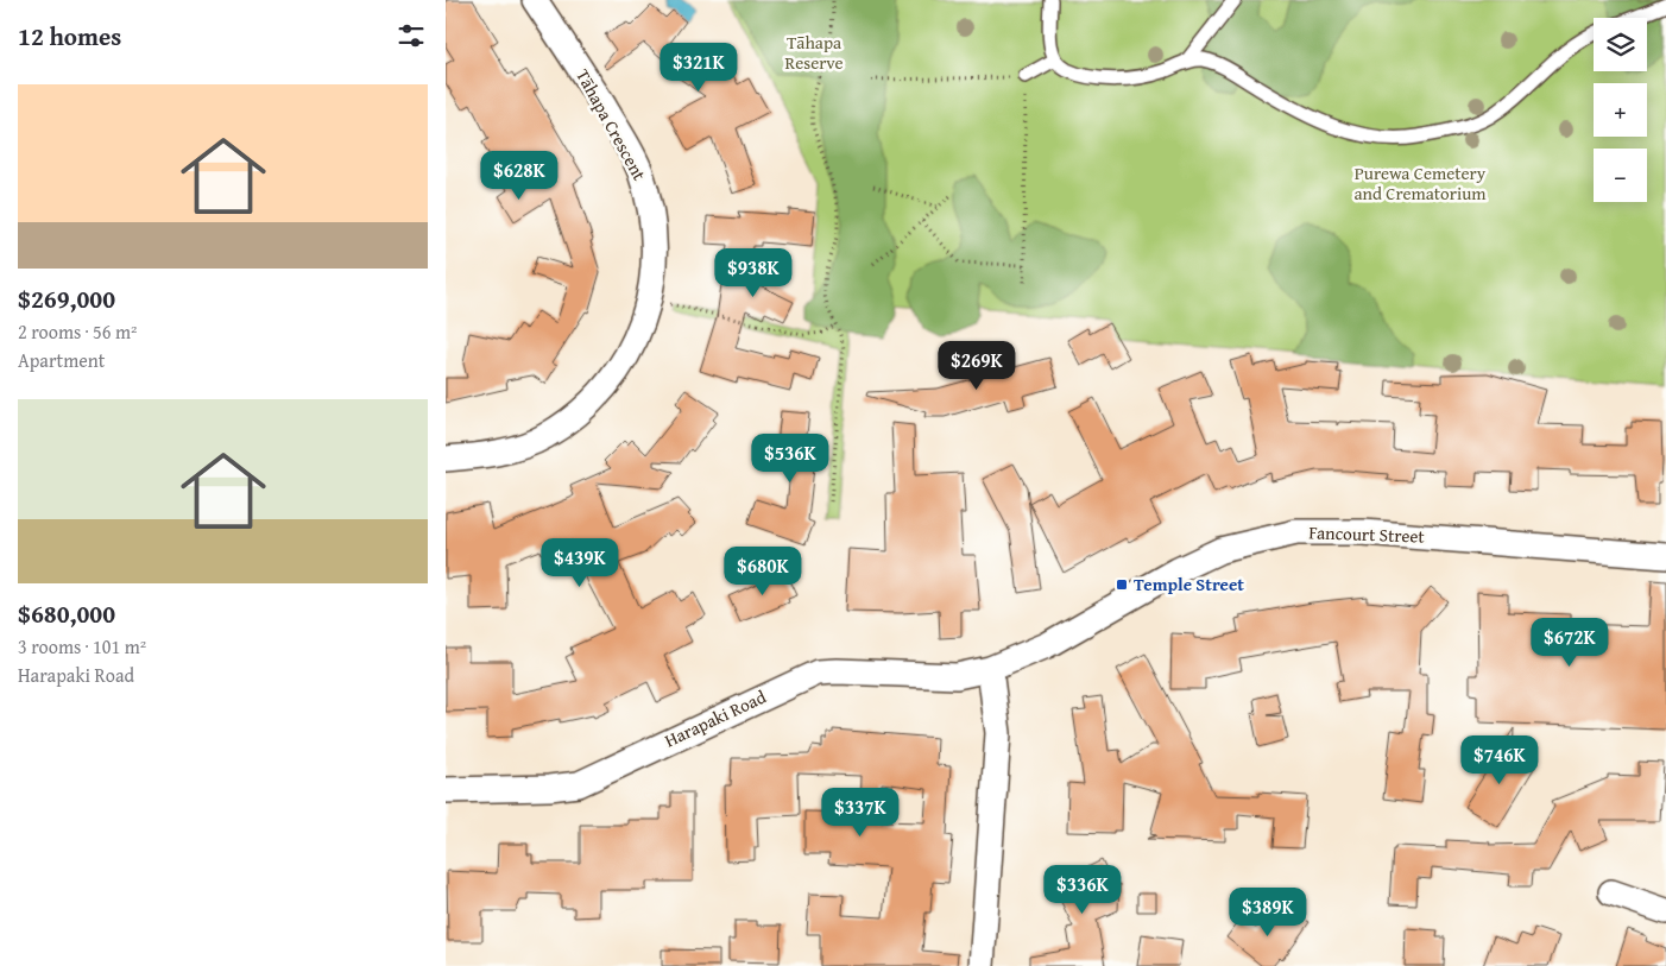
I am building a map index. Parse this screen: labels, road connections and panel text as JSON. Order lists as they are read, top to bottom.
{
  "streets": {
    "street": ["Tāhapa Crescent", "Fancourt Street", "Harapaki Road"]
  },
  "crossings": [
    ["Fancourt Street", "Harapaki Road"]
  ],
  "parks": ["Tāhapa Reserve", "Purewa Cemetery and Crematorium"],
  "places": {
    "transit": ["Temple Street"]
  },
  "page": {
    "heading": "12 homes",
    "map_buttons": ["+", "−"],
    "price": [
      "$321K",
      "$628K",
      "$938K",
      "$269K",
      "$536K",
      "$439K",
      "$680K",
      "$672K",
      "$746K",
      "$337K",
      "$336K",
      "$389K"
    ],
    "list": [
      {
        "name": "$269,000",
        "note": "2 rooms · 56 m² · Apartment"
      },
      {
        "name": "$680,000",
        "note": "3 rooms · 101 m² · Harapaki Road"
      }
    ]
  }
}
